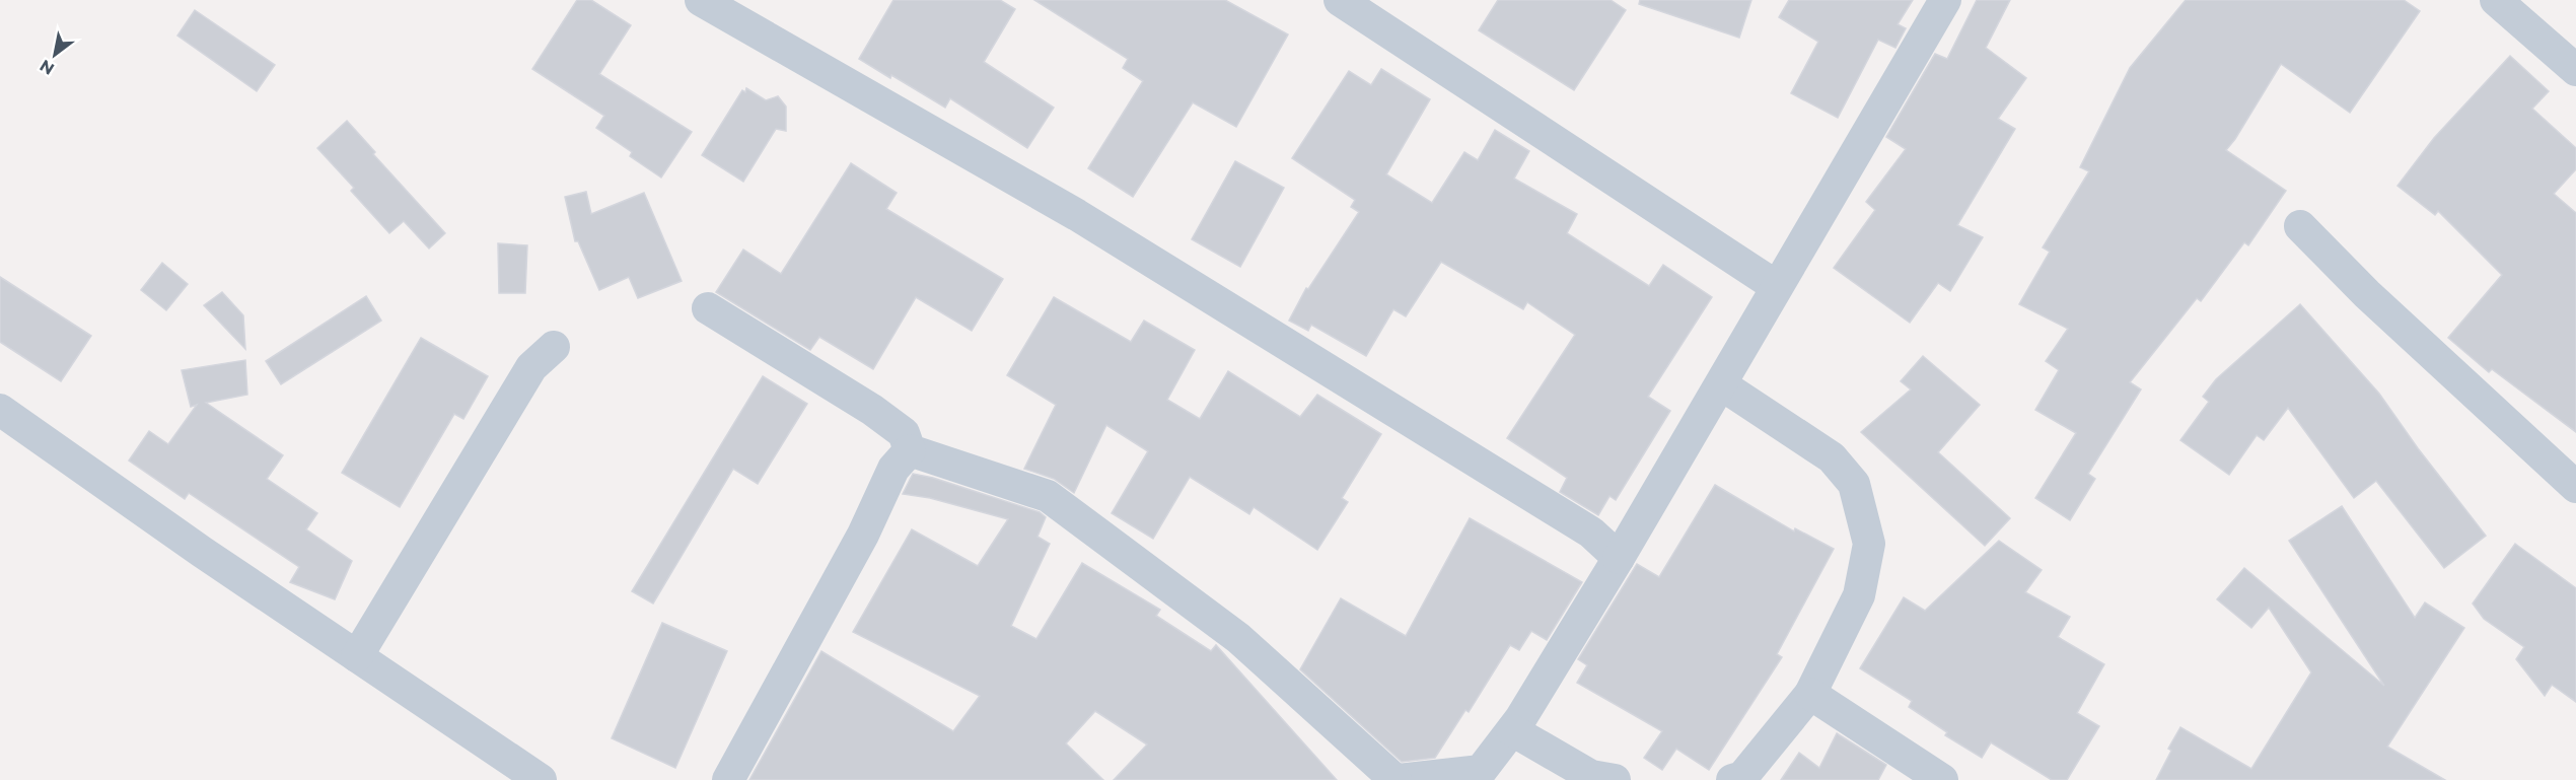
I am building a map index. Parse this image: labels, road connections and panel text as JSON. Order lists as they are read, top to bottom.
{
  "north": "bottom left"
}
